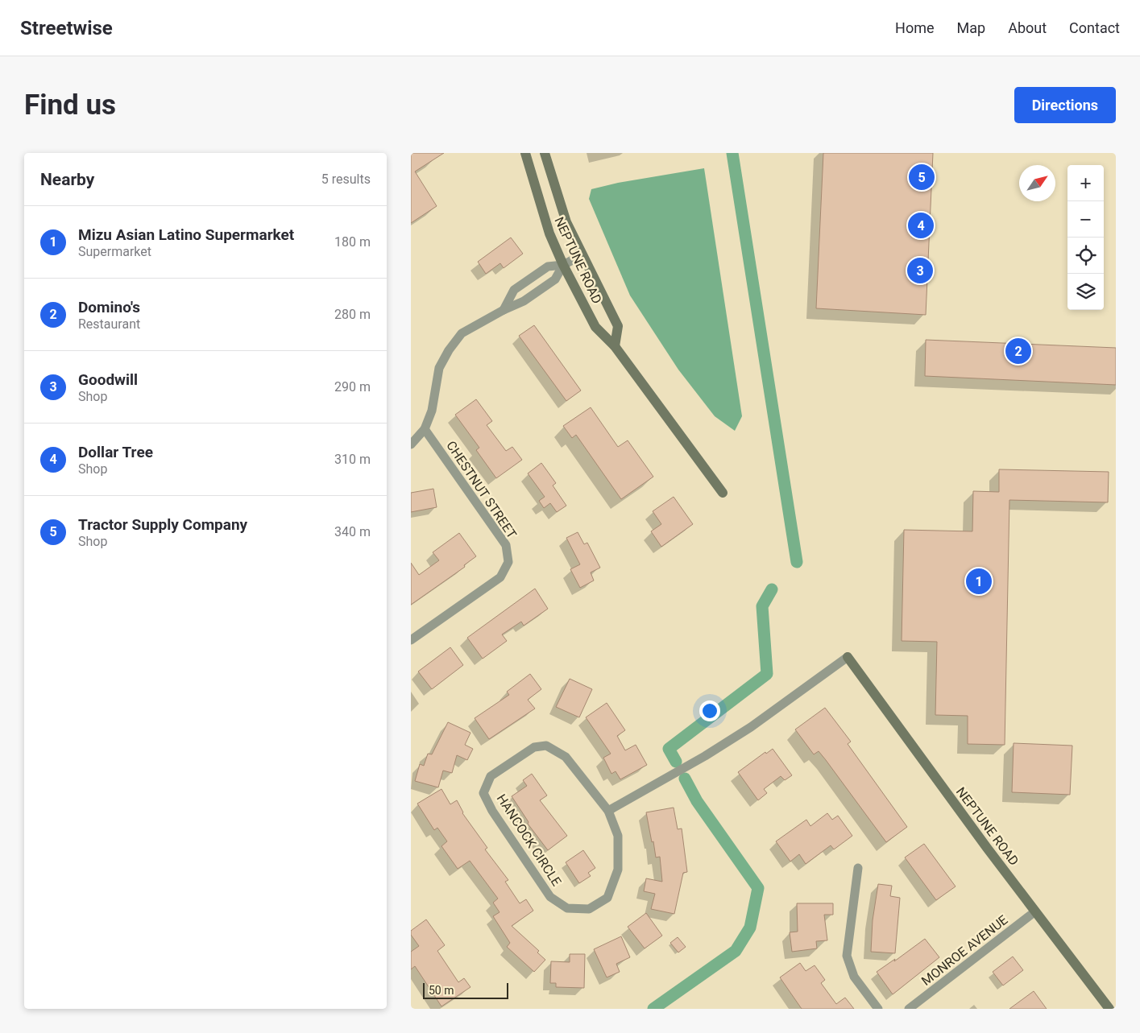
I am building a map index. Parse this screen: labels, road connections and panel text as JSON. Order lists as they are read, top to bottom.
{
  "streets": {
    "main road": ["NEPTUNE ROAD"],
    "street": ["CHESTNUT STREET", "HANCOCK CIRCLE", "MONROE AVENUE"]
  },
  "crossings": [
    ["NEPTUNE ROAD", "MONROE AVENUE"]
  ],
  "scale_bar": "50 m",
  "north": "top right",
  "page": {
    "header": "Streetwise",
    "nav": [
      "Home",
      "Map",
      "About",
      "Contact"
    ],
    "buttons": "Directions",
    "title": "Find us",
    "heading": ["Nearby", "5 results"],
    "pins": [
      "5",
      "4",
      "3",
      "2",
      "1"
    ],
    "map_buttons": ["+", "−"],
    "list": [
      {
        "mark": "1",
        "name": "Mizu Asian Latino Supermarket",
        "note": "Supermarket",
        "value": "180 m"
      },
      {
        "mark": "2",
        "name": "Domino's",
        "note": "Restaurant",
        "value": "280 m"
      },
      {
        "mark": "3",
        "name": "Goodwill",
        "note": "Shop",
        "value": "290 m"
      },
      {
        "mark": "4",
        "name": "Dollar Tree",
        "note": "Shop",
        "value": "310 m"
      },
      {
        "mark": "5",
        "name": "Tractor Supply Company",
        "note": "Shop",
        "value": "340 m"
      }
    ],
    "scale": "50 m"
  }
}
